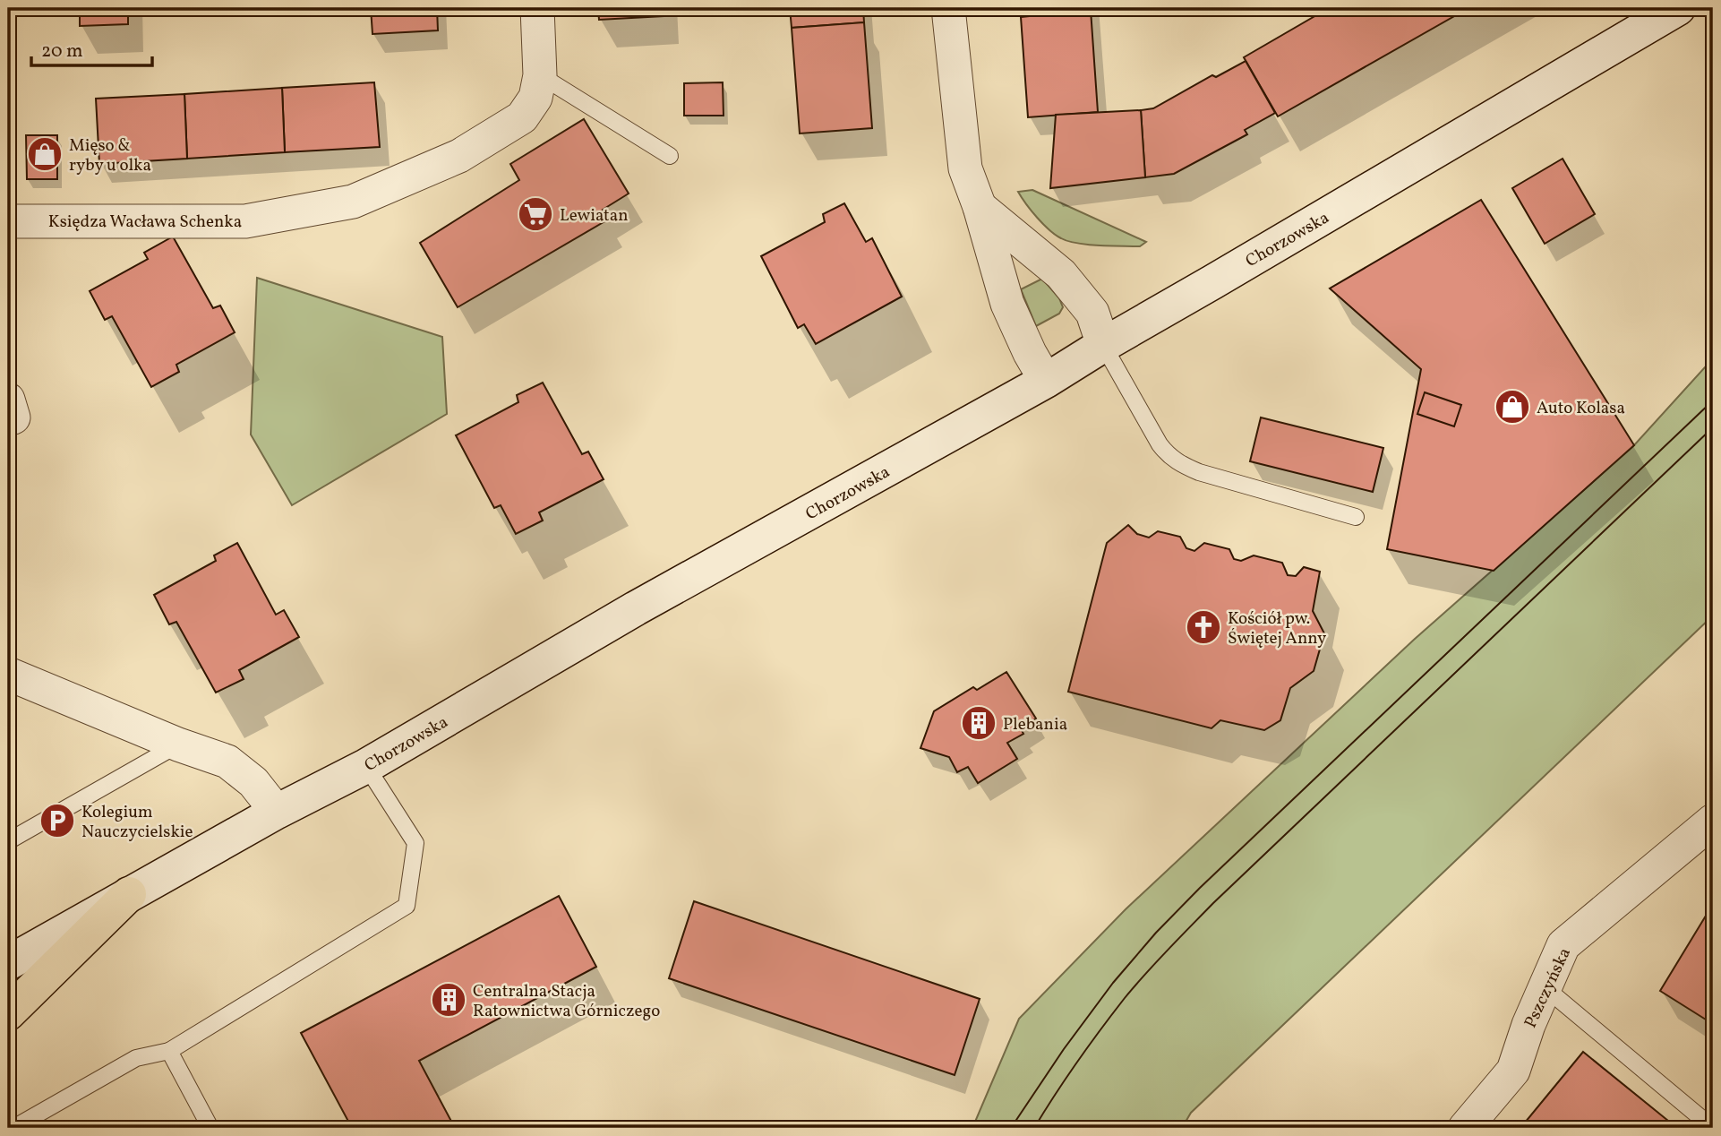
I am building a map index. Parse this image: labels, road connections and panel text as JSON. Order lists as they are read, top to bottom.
{
  "streets": {
    "main road": ["Chorzowska"],
    "street": ["Księdza Wacława Schenka", "Pszczyńska"]
  },
  "places": {
    "shop": ["Mięso & ryby u olka", "Auto Kolasa"],
    "supermarket": ["Lewiatan"],
    "church": ["Kościół pw. Świętej Anny"],
    "building": ["Plebania", "Centralna Stacja Ratownictwa Górniczego"],
    "parking": ["Kolegium Nauczycielskie"]
  },
  "scale_bar": "20 m"
}
